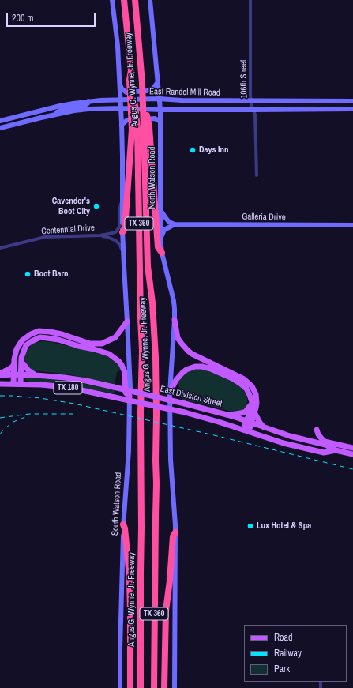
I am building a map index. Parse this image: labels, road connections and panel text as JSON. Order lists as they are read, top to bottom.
{
  "streets": {
    "highway": ["Angus G. Wynne, Jr. Freeway", "TX 360"],
    "main road": [
      "East Randol Mill Road",
      "North Watson Road",
      "Galleria Drive",
      "TX 180",
      "East Division Street",
      "South Watson Road"
    ],
    "street": ["106th Street", "Centennial Drive"]
  },
  "crossings": [
    ["106th Street", "East Randol Mill Road"],
    ["East Randol Mill Road", "North Watson Road"]
  ],
  "places": [
    "Days Inn",
    "Cavender's Boot City",
    "Boot Barn",
    "Lux Hotel & Spa"
  ],
  "legend": ["Road", "Railway", "Park"],
  "scale_bar": "200 m"
}
